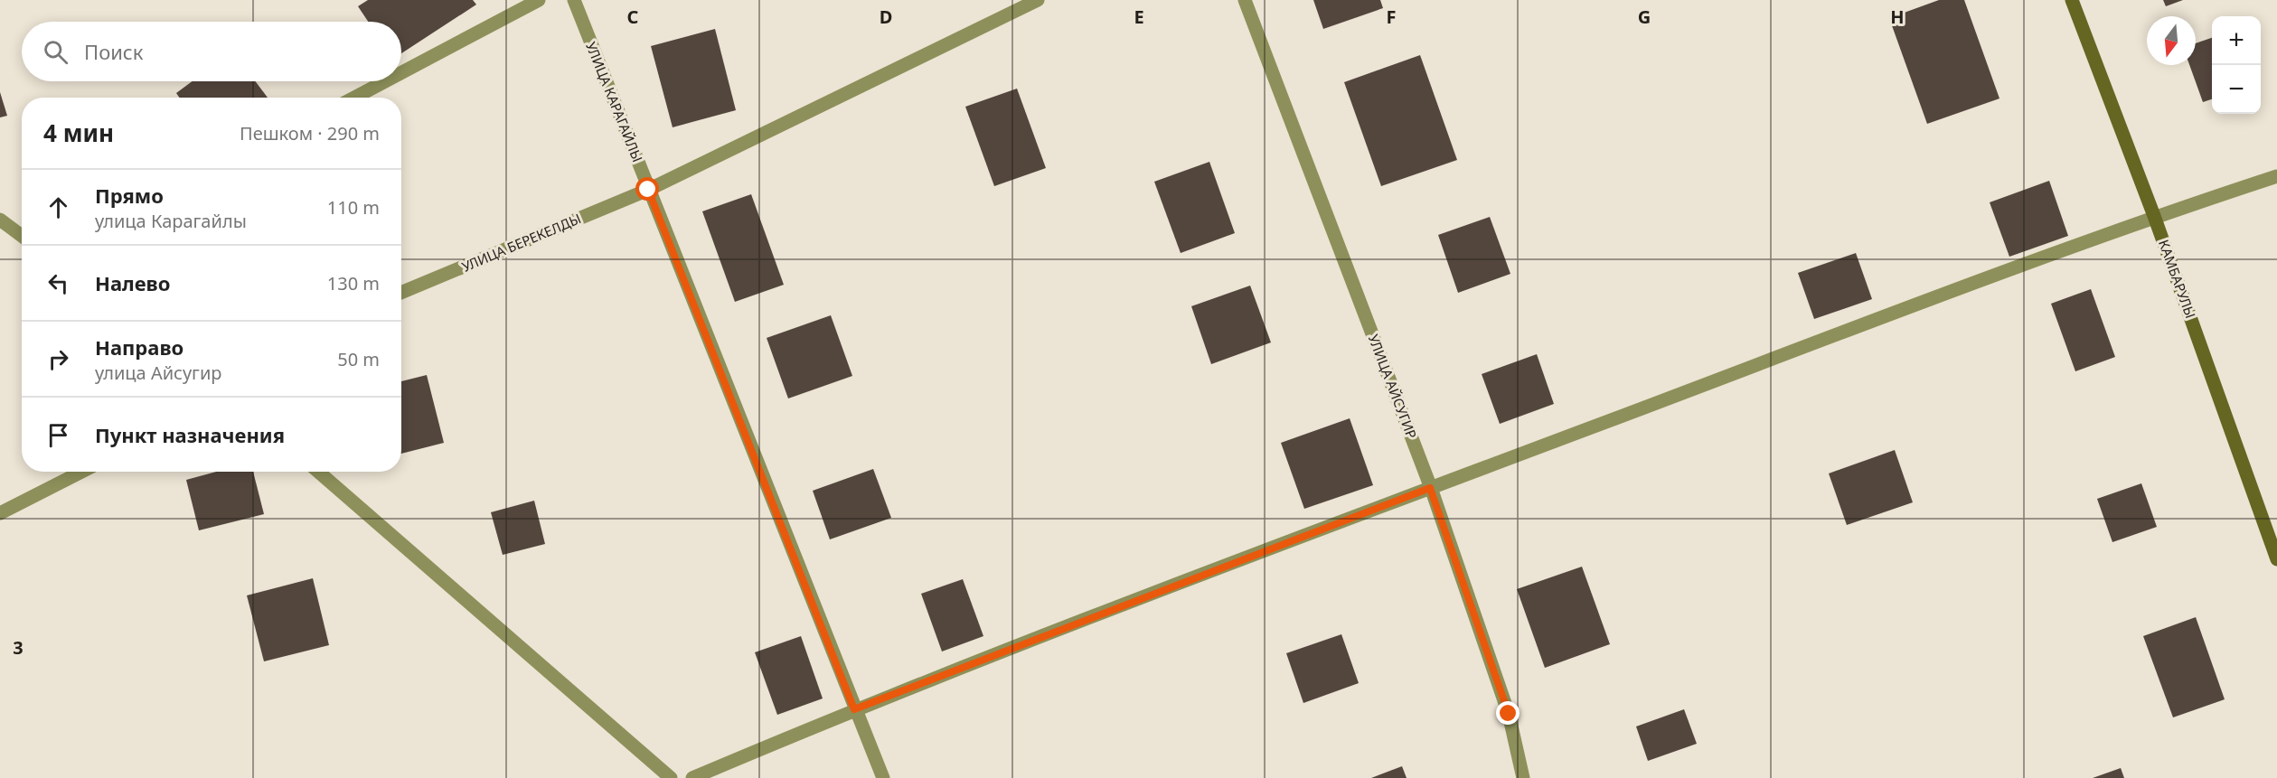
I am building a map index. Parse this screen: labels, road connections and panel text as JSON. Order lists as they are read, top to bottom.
{
  "streets": {
    "street": [
      "УЛИЦА КАРАГАЙЛЫ",
      "УЛИЦА БЕРЕКЕЛДЫ",
      "КАМБАРУЛЫ",
      "УЛИЦА АЙСУГИР"
    ]
  },
  "crossings": [
    ["УЛИЦА КАРАГАЙЛЫ", "УЛИЦА БЕРЕКЕЛДЫ"]
  ],
  "north": "bottom",
  "page": {
    "map_buttons": ["+", "−"],
    "search": "Поиск",
    "heading": ["4 мин", "Пешком · 290 m"],
    "list": [
      ["Прямо", "улица Карагайлы", "110 m"],
      ["Налево", "130 m"],
      ["Направо", "улица Айсугир", "50 m"],
      "Пункт назначения"
    ]
  },
  "grid": {
    "columns": [
      "C",
      "D",
      "E",
      "F",
      "G",
      "H"
    ],
    "rows": ["3"]
  }
}
